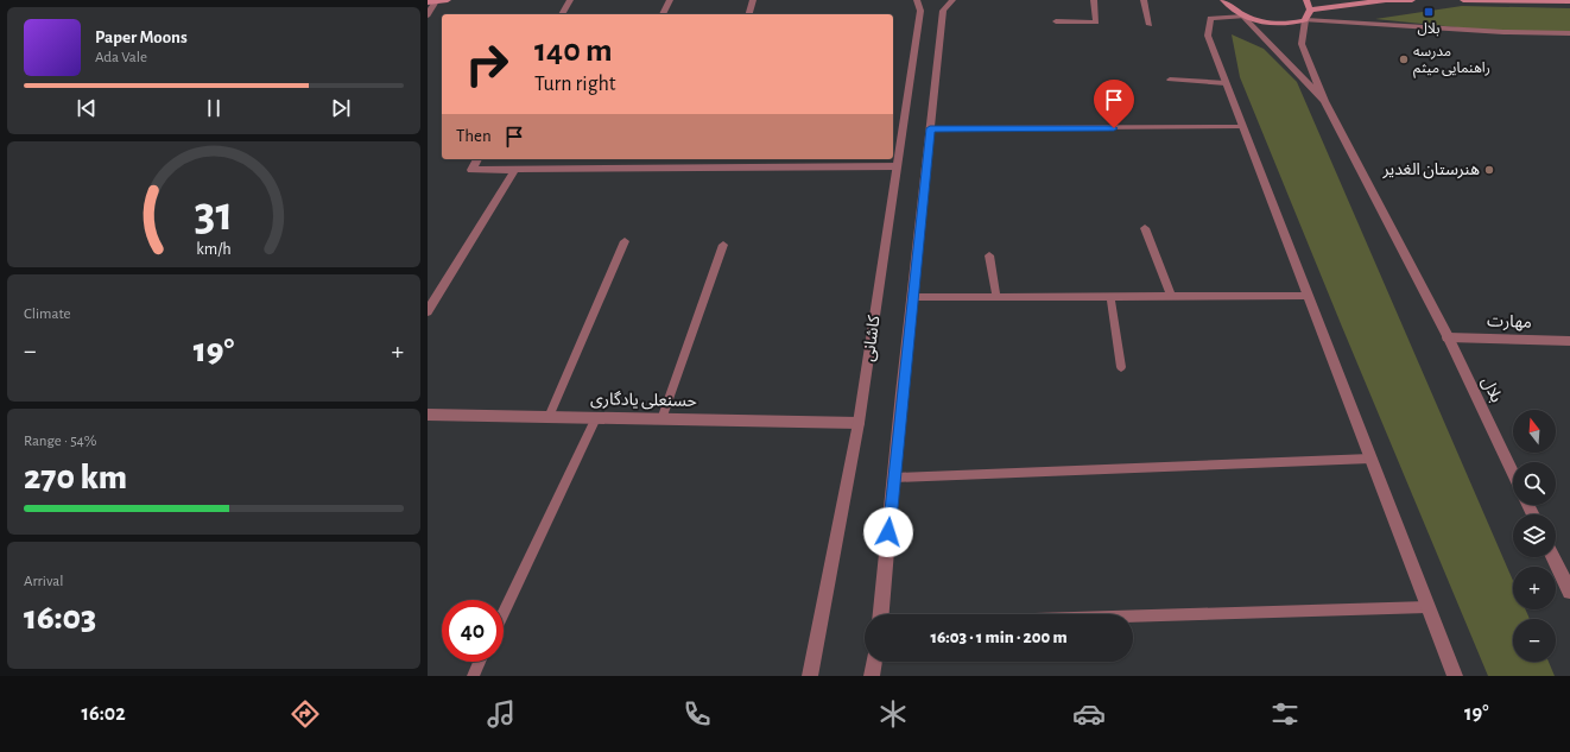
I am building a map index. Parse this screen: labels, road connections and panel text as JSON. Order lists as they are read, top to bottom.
{
  "streets": {
    "street": [
      "مهارت",
      "کاشانی",
      "بلال",
      "حسنعلی یادگاری"
    ]
  },
  "crossings": [
    ["مهارت", "بلال"],
    ["کاشانی", "حسنعلی یادگاری"]
  ],
  "places": {
    "transit": ["بلال"],
    "other": ["مدرسه راهنمایی میثم", "هنرستان الغدیر"]
  },
  "north": "top",
  "page": {
    "turn": ["140 m", "Turn right"],
    "song": ["Paper Moons", "Ada Vale"],
    "then": "Then",
    "tile": [
      "Climate",
      ["Range · 54%", "270 km"],
      ["Arrival", "16:03"]
    ],
    "heat": ["−", "19°", "+"],
    "map_buttons": ["+", "−"],
    "limit": "40",
    "trip": "16:03 · 1 min · 200 m",
    "tabs": ["16:02", "19°"],
    "gauge": ["31", "km/h"]
  }
}
